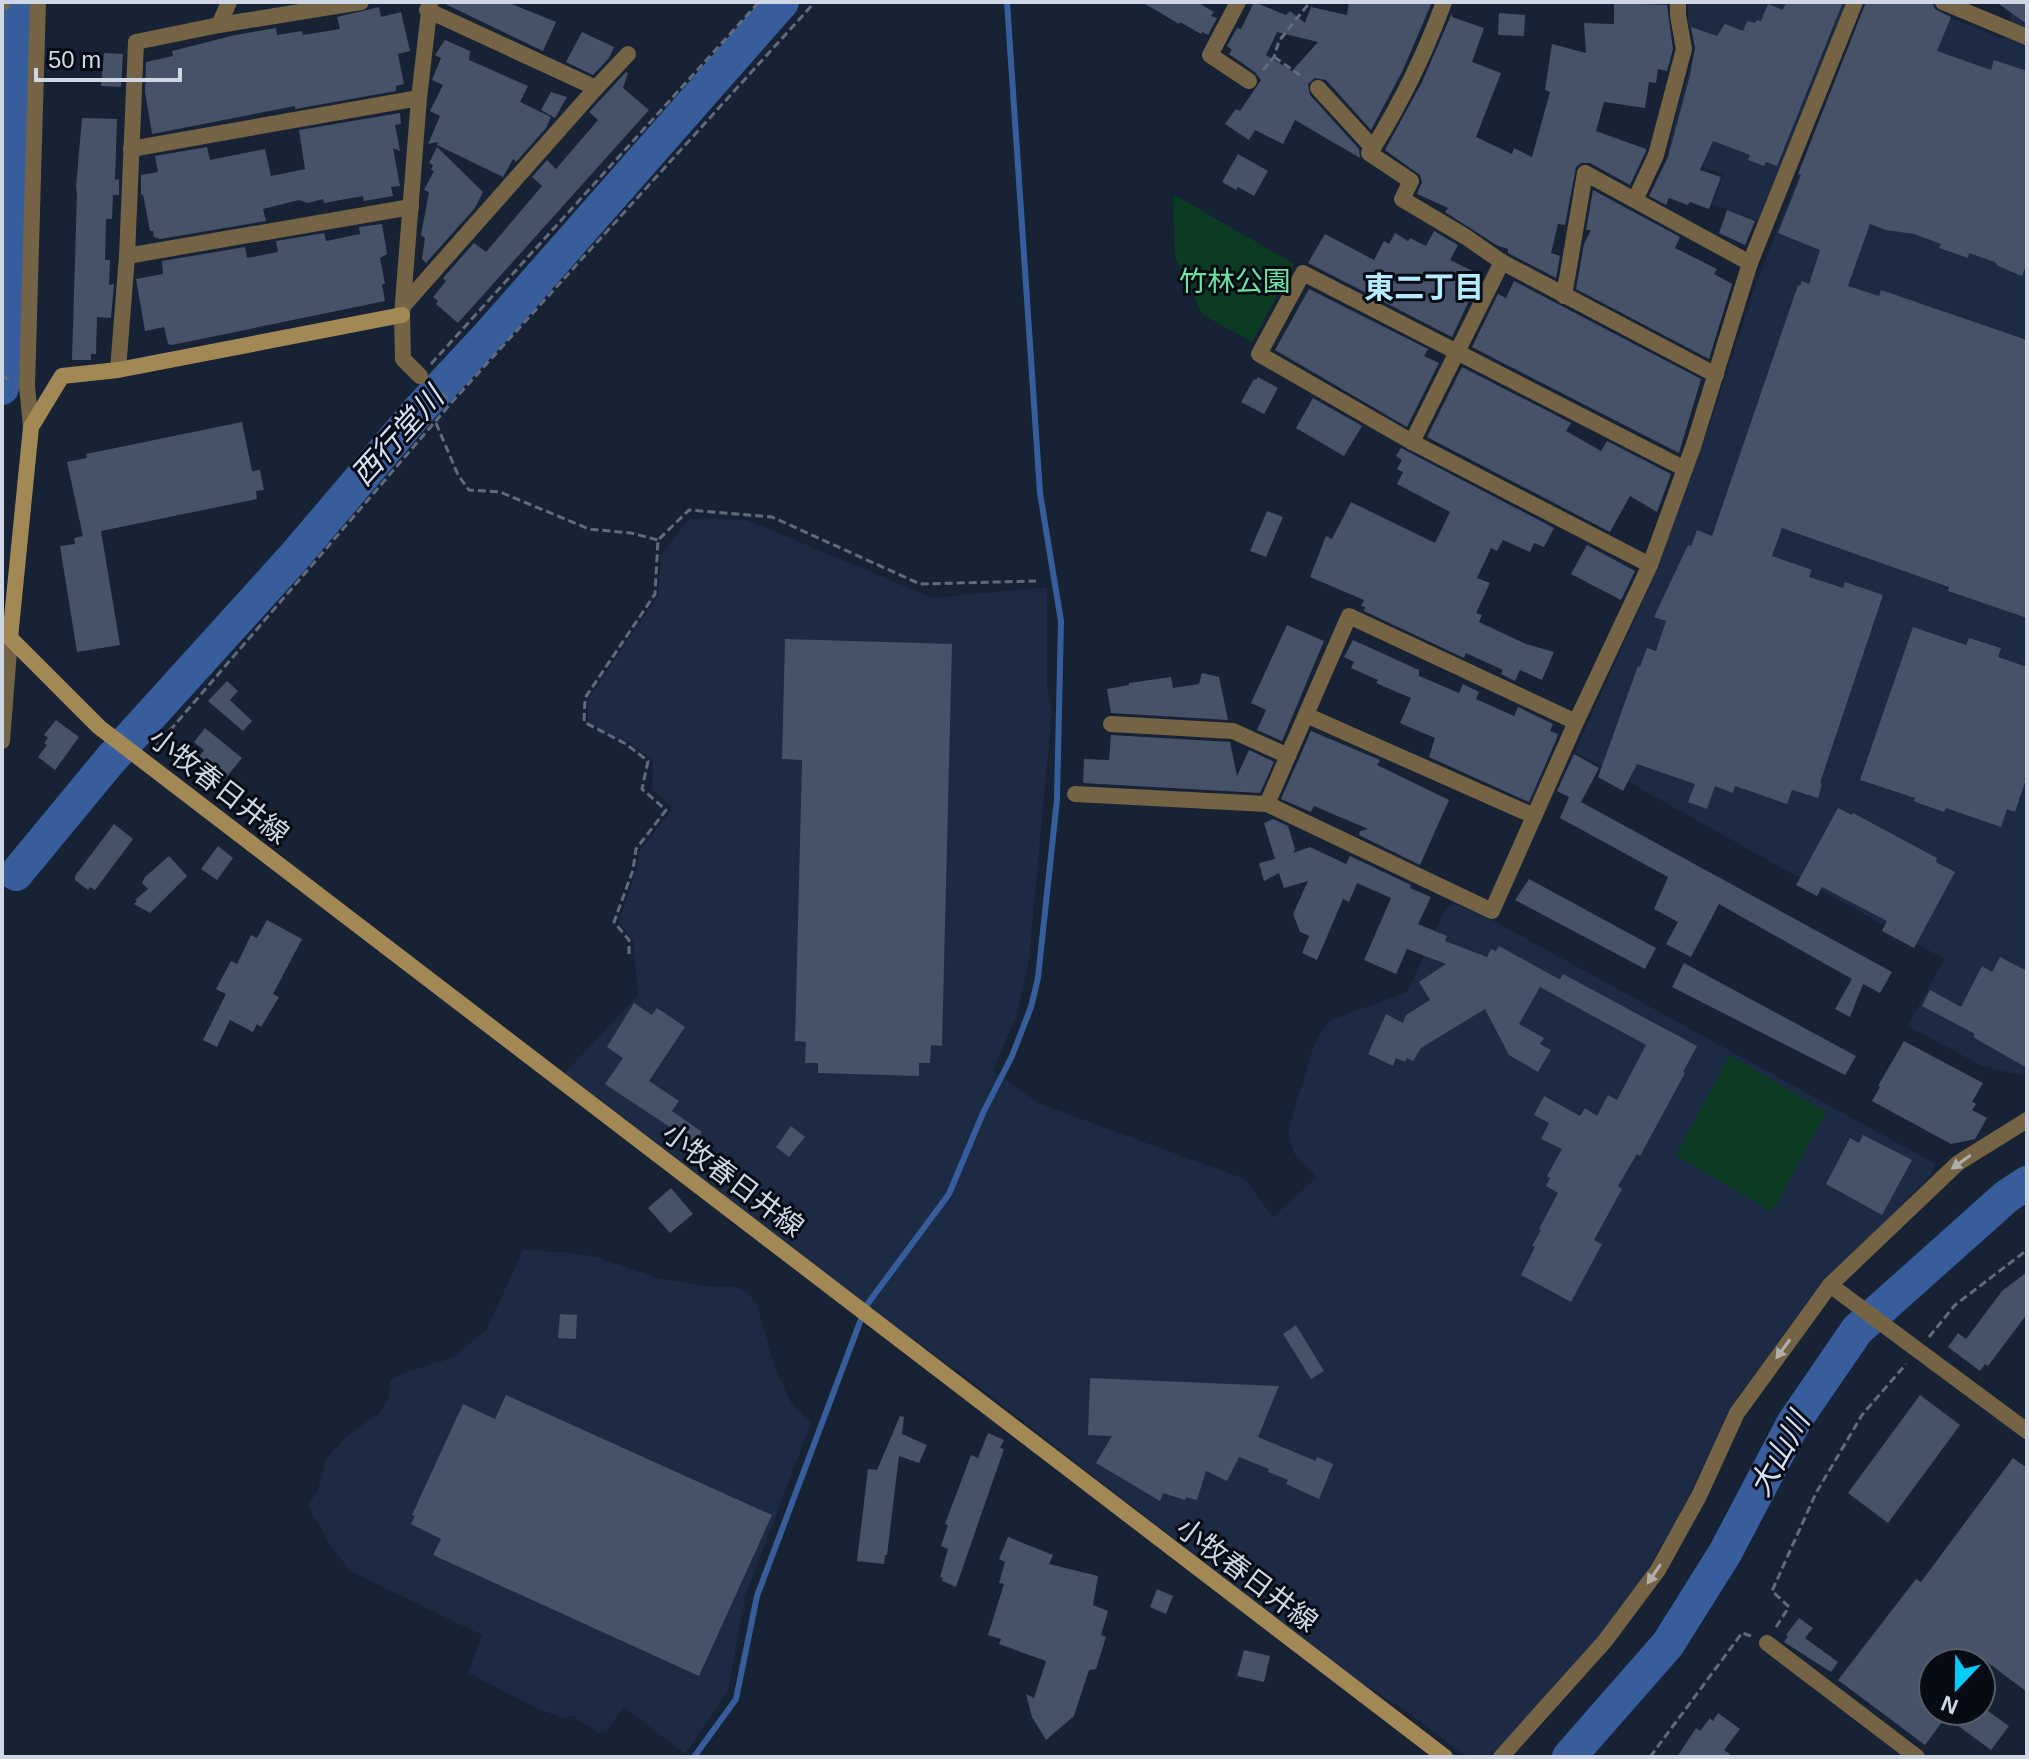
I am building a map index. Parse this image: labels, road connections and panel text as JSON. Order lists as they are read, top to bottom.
{
  "streets": {
    "main road": ["小牧春日井線"]
  },
  "districts": ["東二丁目"],
  "water": ["西行堂川", "大山川"],
  "parks": ["竹林公園"],
  "scale_bar": "50 m",
  "north": "bottom"
}
